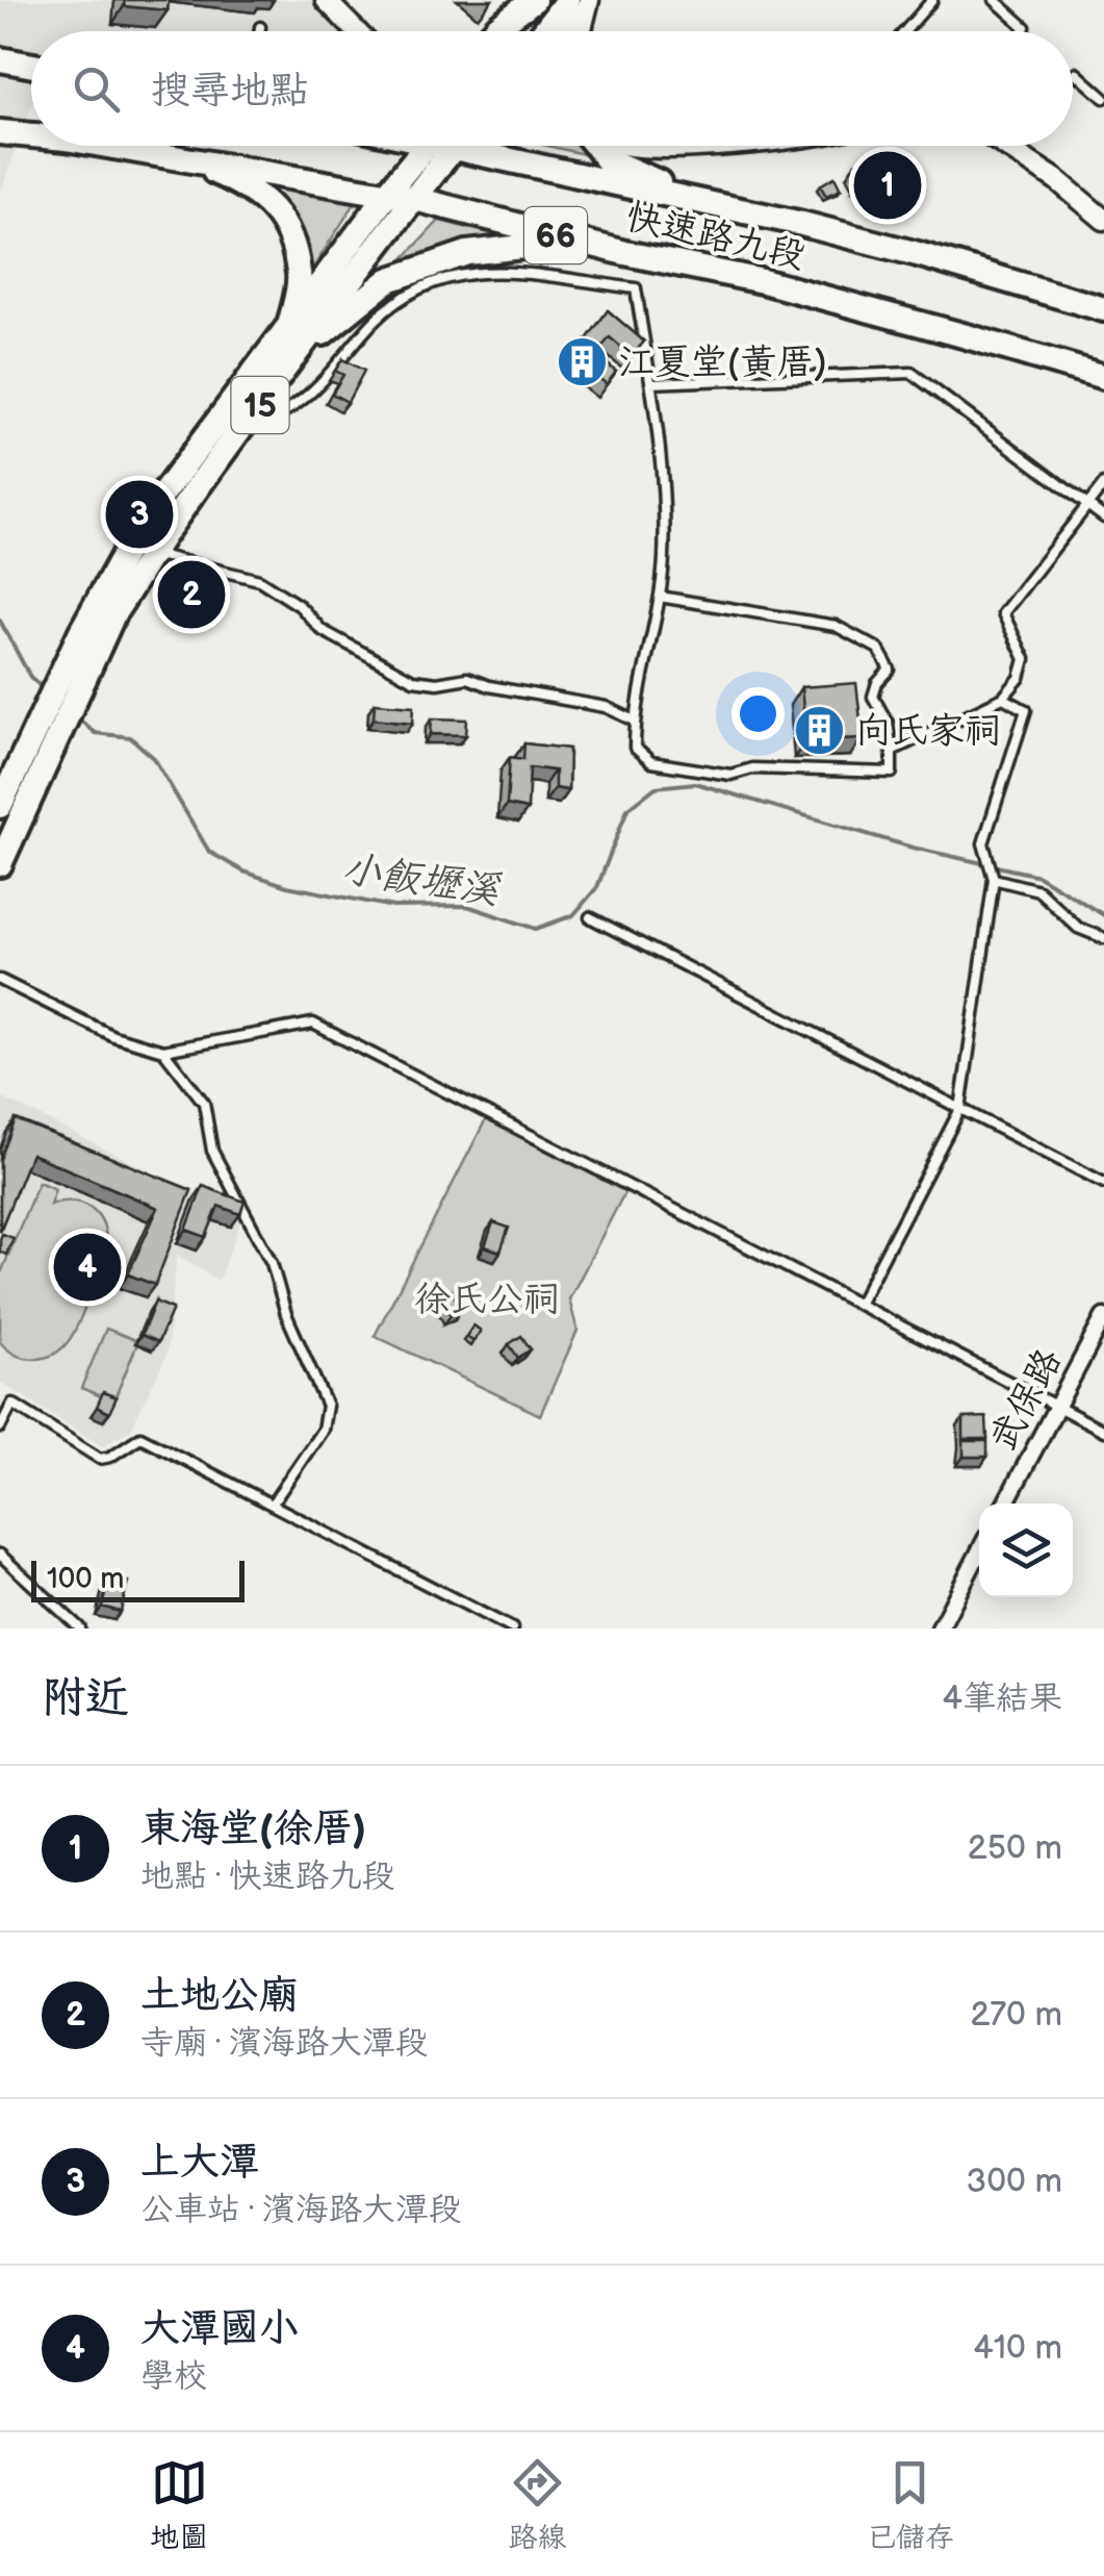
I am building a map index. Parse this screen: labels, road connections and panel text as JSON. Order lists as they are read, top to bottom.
{
  "streets": {
    "main road": ["66", "快速路九段", "15"],
    "street": ["武保路"]
  },
  "crossings": [
    ["快速路九段", "15"]
  ],
  "water": ["小飯壢溪"],
  "parks": ["徐氏公祠"],
  "places": {
    "building": ["江夏堂(黃厝)", "向氏家祠"]
  },
  "scale_bar": "100 m",
  "page": {
    "search": "搜尋地點",
    "pins": [
      "1",
      "3",
      "2",
      "4"
    ],
    "scale": "100 m",
    "heading": ["附近", "4筆結果"],
    "list": [
      {
        "mark": "1",
        "name": "東海堂(徐厝)",
        "note": "地點 · 快速路九段",
        "value": "250 m"
      },
      {
        "mark": "2",
        "name": "土地公廟",
        "note": "寺廟 · 濱海路大潭段",
        "value": "270 m"
      },
      {
        "mark": "3",
        "name": "上大潭",
        "note": "公車站 · 濱海路大潭段",
        "value": "300 m"
      },
      {
        "mark": "4",
        "name": "大潭國小",
        "note": "學校",
        "value": "410 m"
      }
    ],
    "nav": ["地圖", "路線", "已儲存"]
  }
}
